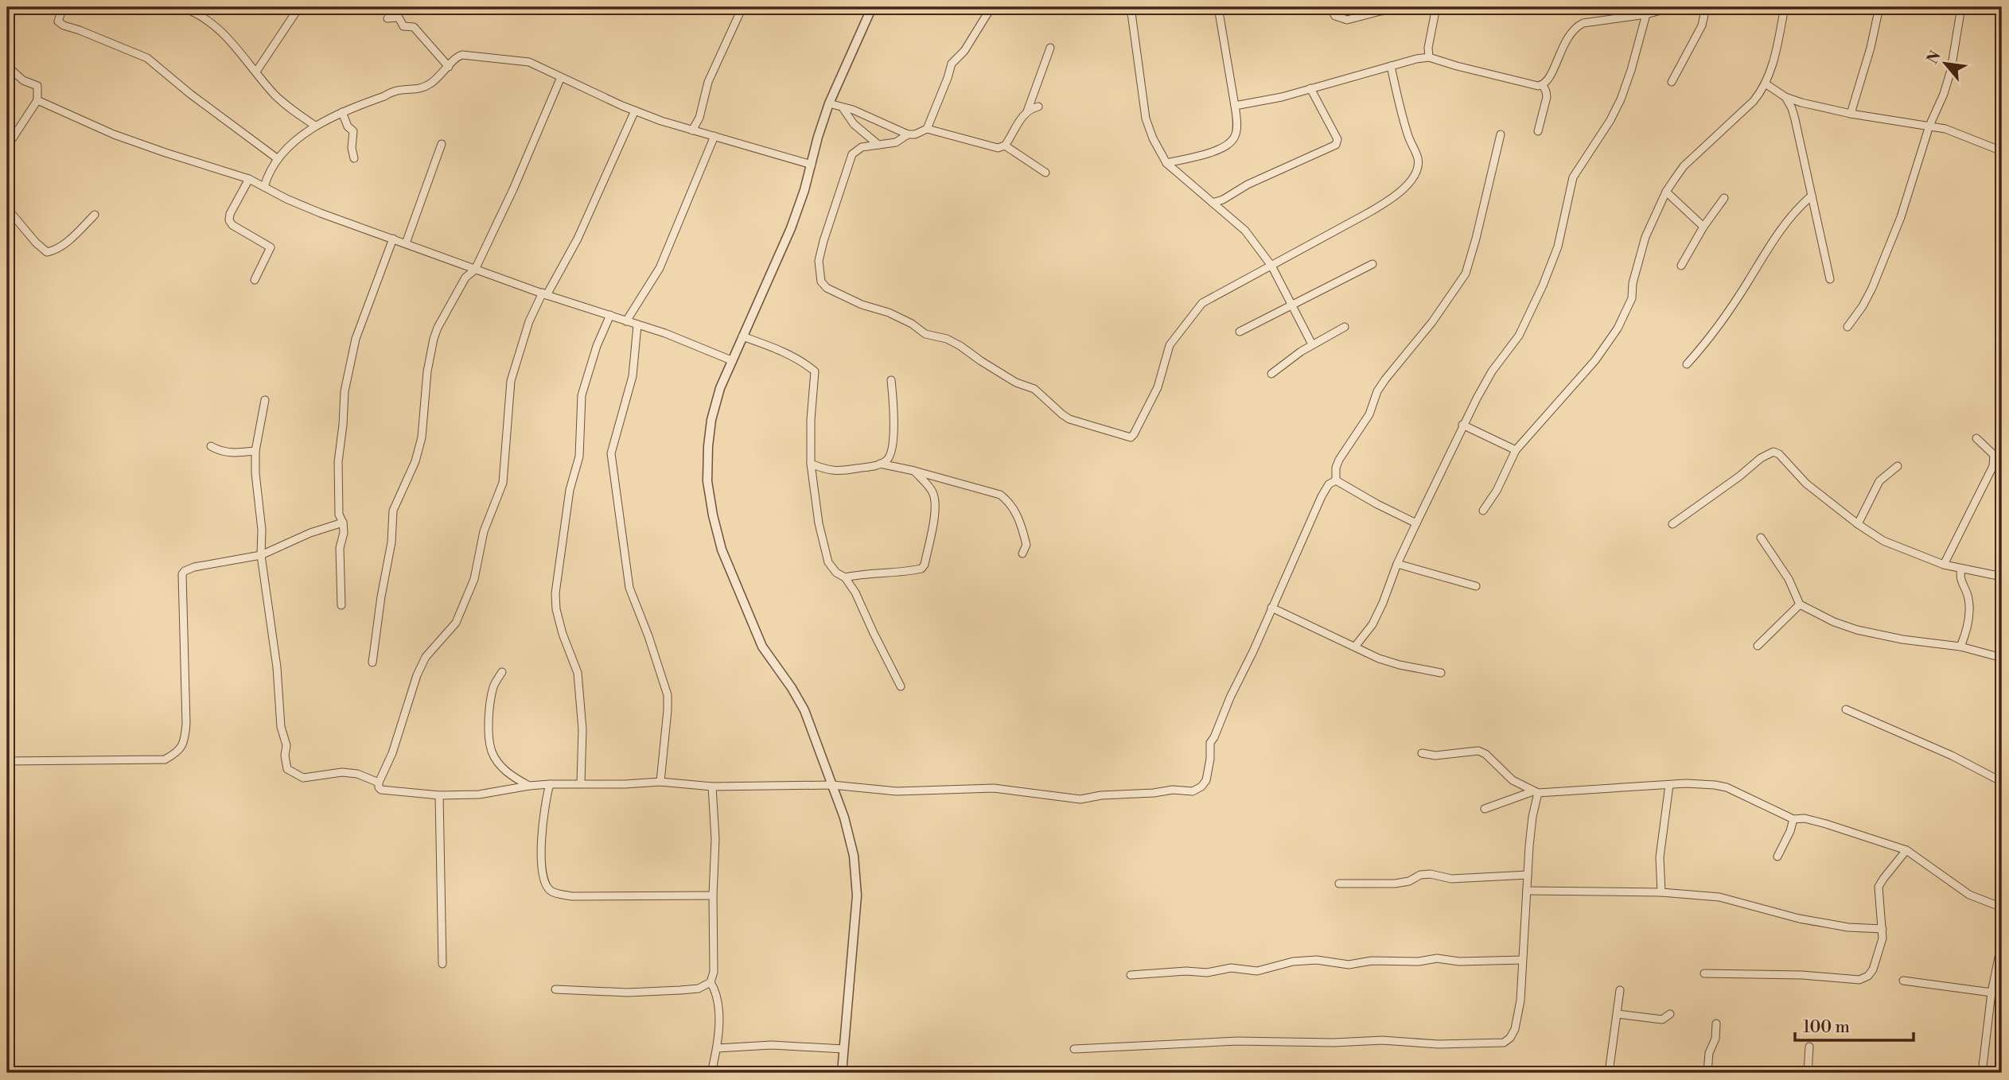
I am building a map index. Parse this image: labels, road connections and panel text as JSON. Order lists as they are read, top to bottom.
{
  "scale_bar": "100 m",
  "north": "top left"
}
